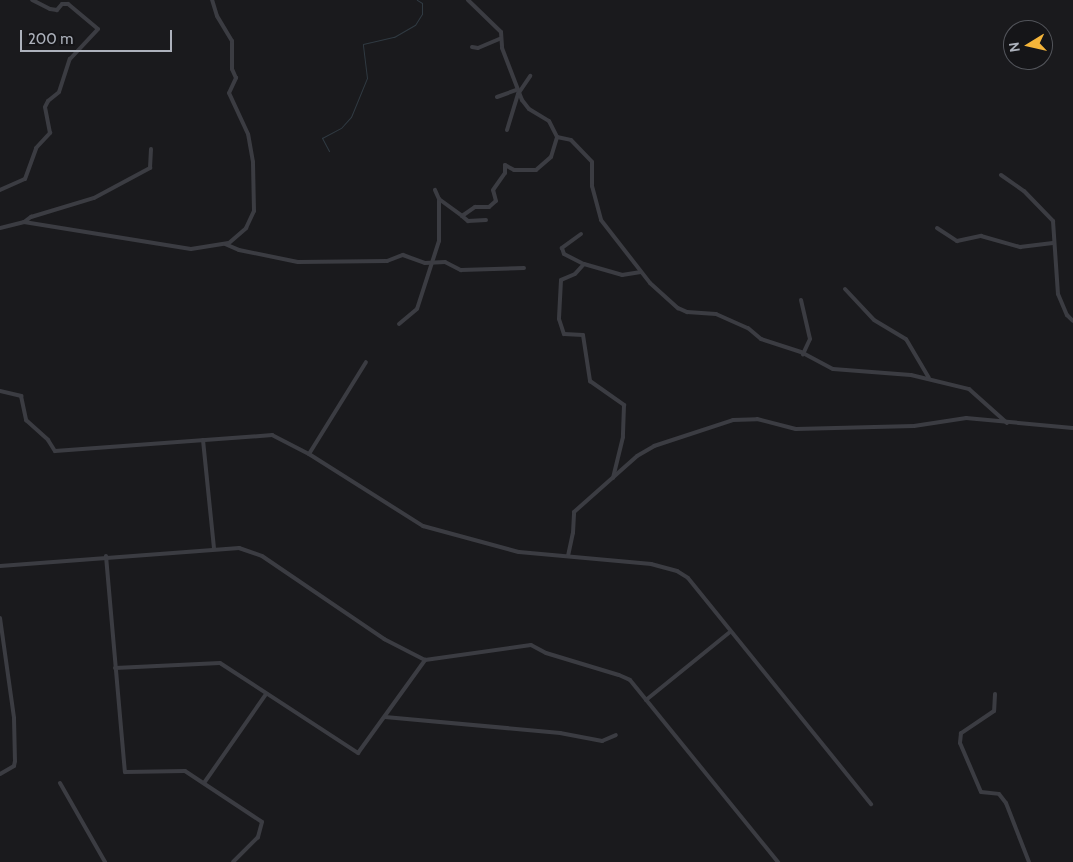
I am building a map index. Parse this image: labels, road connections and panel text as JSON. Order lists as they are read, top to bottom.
{
  "scale_bar": "200 m",
  "north": "left"
}
